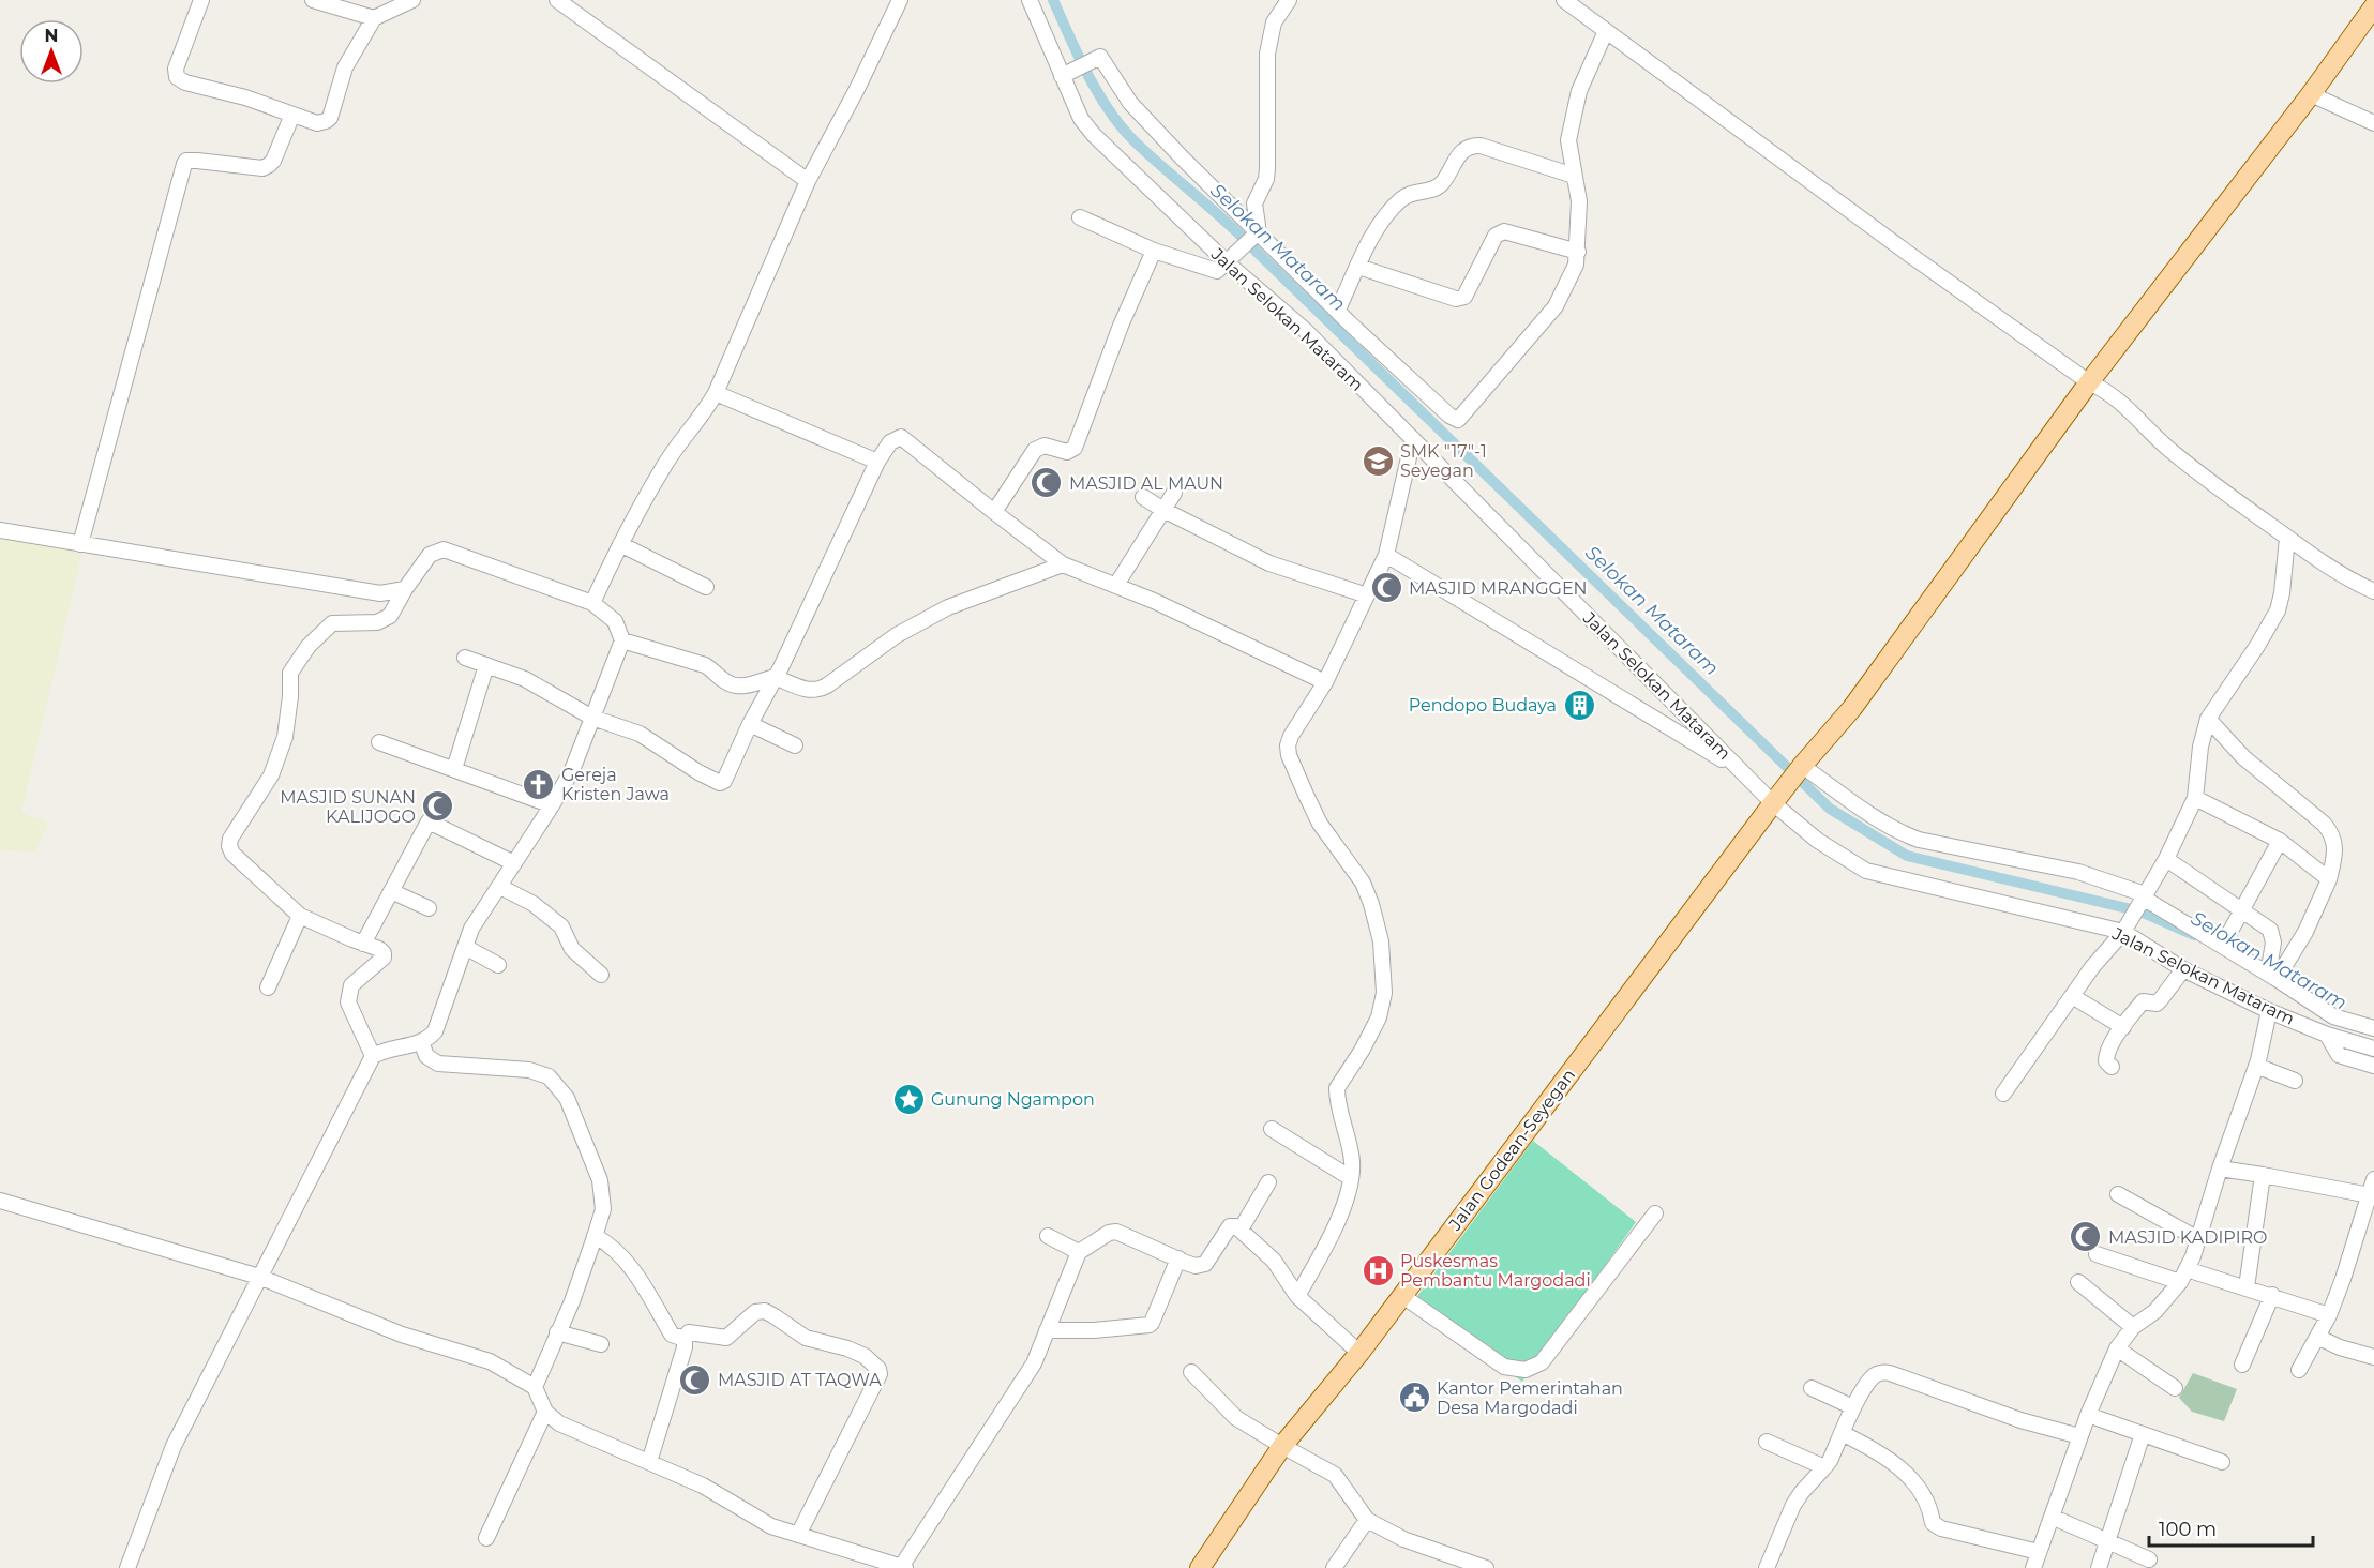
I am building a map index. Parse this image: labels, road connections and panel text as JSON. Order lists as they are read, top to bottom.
{
  "streets": {
    "main road": ["Jalan Godean-Seyegan"],
    "street": ["Jalan Selokan Mataram"]
  },
  "crossings": [
    ["Jalan Selokan Mataram", "Jalan Godean-Seyegan"]
  ],
  "water": ["Selokan Mataram"],
  "places": {
    "school or university": ["SMK \"17\"-1 Seyegan"],
    "mosque": [
      "MASJID AL MAUN",
      "MASJID MRANGGEN",
      "MASJID SUNAN KALIJOGO",
      "MASJID KADIPIRO",
      "MASJID AT TAQWA"
    ],
    "building": ["Pendopo Budaya"],
    "church": ["Gereja Kristen Jawa"],
    "place": ["Gunung Ngampon"],
    "hospital": ["Puskesmas Pembantu Margodadi"],
    "public building": ["Kantor Pemerintahan Desa Margodadi"]
  },
  "scale_bar": "100 m",
  "north": "top"
}
